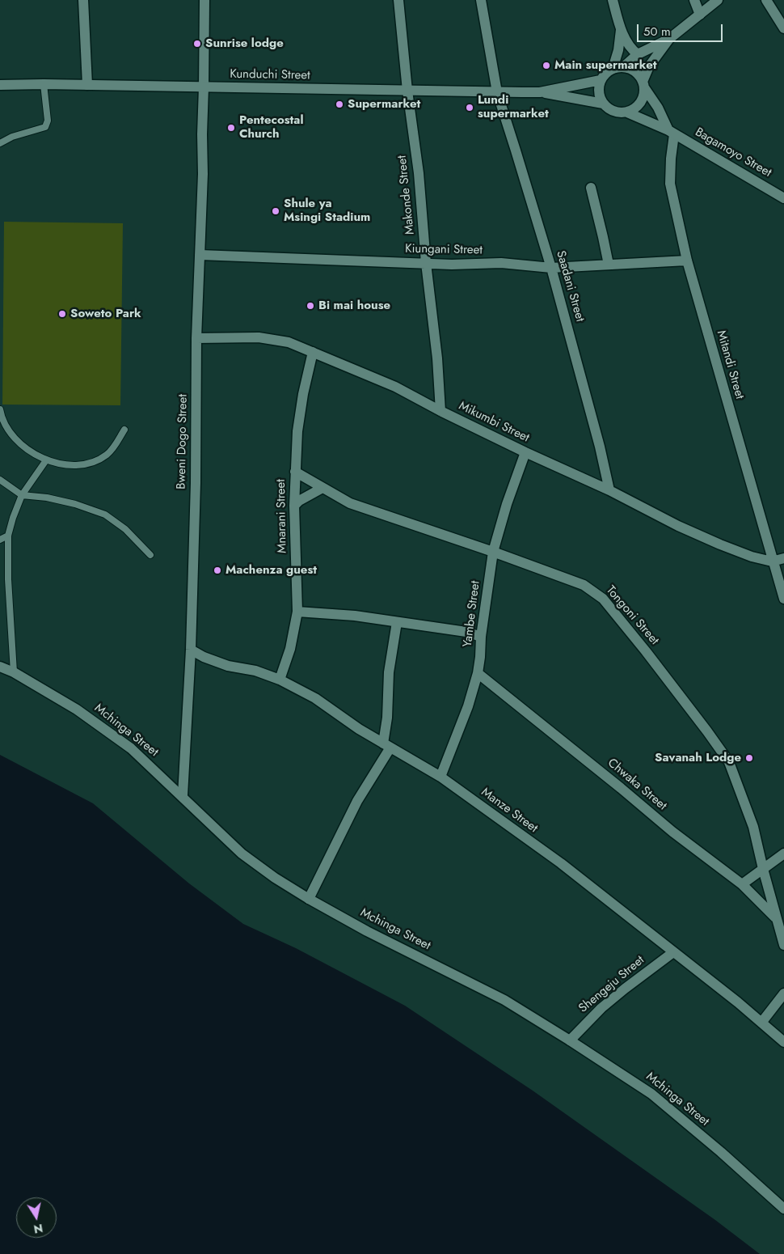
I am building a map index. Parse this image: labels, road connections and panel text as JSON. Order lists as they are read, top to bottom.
{
  "streets": {
    "street": [
      "Kunduchi Street",
      "Bagamoyo Street",
      "Makonde Street",
      "Kiungani Street",
      "Saadani Street",
      "Mitandi Street",
      "Mikumbi Street",
      "Bweni Dogo Street",
      "Mnarani Street",
      "Yambe Street",
      "Tongoni Street",
      "Mchinga Street",
      "Chwaka Street",
      "Manze Street",
      "Shengeju Street"
    ]
  },
  "crossings": [
    ["Kunduchi Street", "Makonde Street"],
    ["Kunduchi Street", "Saadani Street"],
    ["Kunduchi Street", "Bweni Dogo Street"],
    ["Bagamoyo Street", "Mitandi Street"],
    ["Makonde Street", "Kiungani Street"],
    ["Makonde Street", "Mikumbi Street"],
    ["Kiungani Street", "Saadani Street"],
    ["Kiungani Street", "Mitandi Street"],
    ["Kiungani Street", "Bweni Dogo Street"],
    ["Saadani Street", "Mikumbi Street"],
    ["Mitandi Street", "Mikumbi Street"],
    ["Mikumbi Street", "Bweni Dogo Street"],
    ["Mikumbi Street", "Mnarani Street"],
    ["Mikumbi Street", "Yambe Street"],
    ["Bweni Dogo Street", "Mchinga Street"],
    ["Bweni Dogo Street", "Manze Street"],
    ["Mnarani Street", "Tongoni Street"],
    ["Mnarani Street", "Manze Street"],
    ["Yambe Street", "Tongoni Street"],
    ["Yambe Street", "Chwaka Street"],
    ["Yambe Street", "Manze Street"],
    ["Tongoni Street", "Chwaka Street"],
    ["Mchinga Street", "Shengeju Street"],
    ["Manze Street", "Shengeju Street"]
  ],
  "places": [
    "Sunrise lodge",
    "Main supermarket",
    "Supermarket",
    "Lundi supermarket",
    "Pentecostal Church",
    "Shule ya Msingi Stadium",
    "Bi mai house",
    "Soweto Park",
    "Machenza guest",
    "Savanah Lodge"
  ],
  "scale_bar": "50 m",
  "north": "bottom"
}
